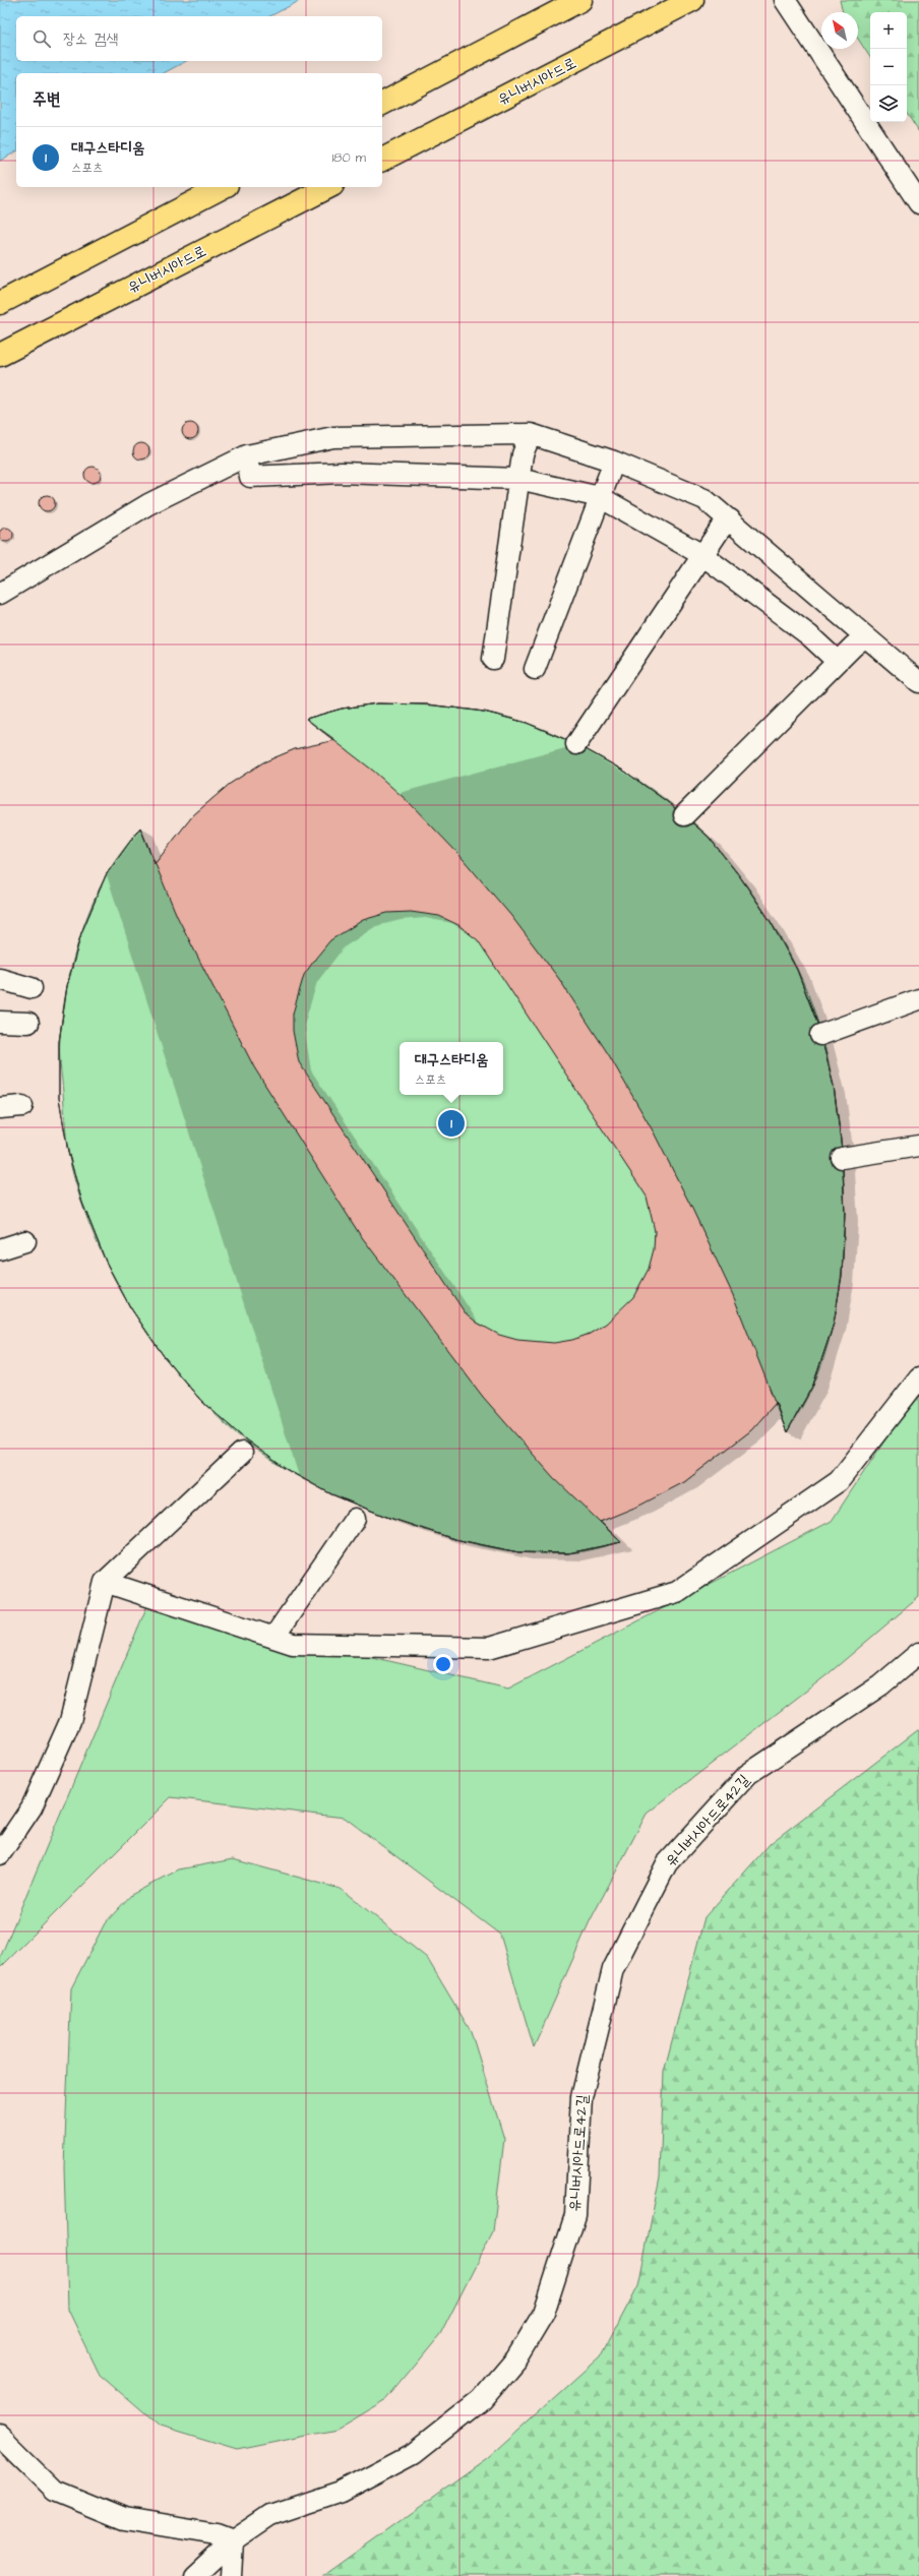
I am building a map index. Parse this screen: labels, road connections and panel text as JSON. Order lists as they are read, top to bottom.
{
  "streets": {
    "main road": ["유니버시아드로"],
    "street": ["유니버시아드로42길"]
  },
  "north": "top left",
  "page": {
    "map_buttons": ["+", "−"],
    "search": "장소 검색",
    "heading": "주변",
    "list": [
      {
        "mark": "1",
        "name": "대구스타디움",
        "note": "스포츠",
        "value": "180 m"
      }
    ],
    "popup": ["대구스타디움", "스포츠"],
    "pins": "1"
  }
}
